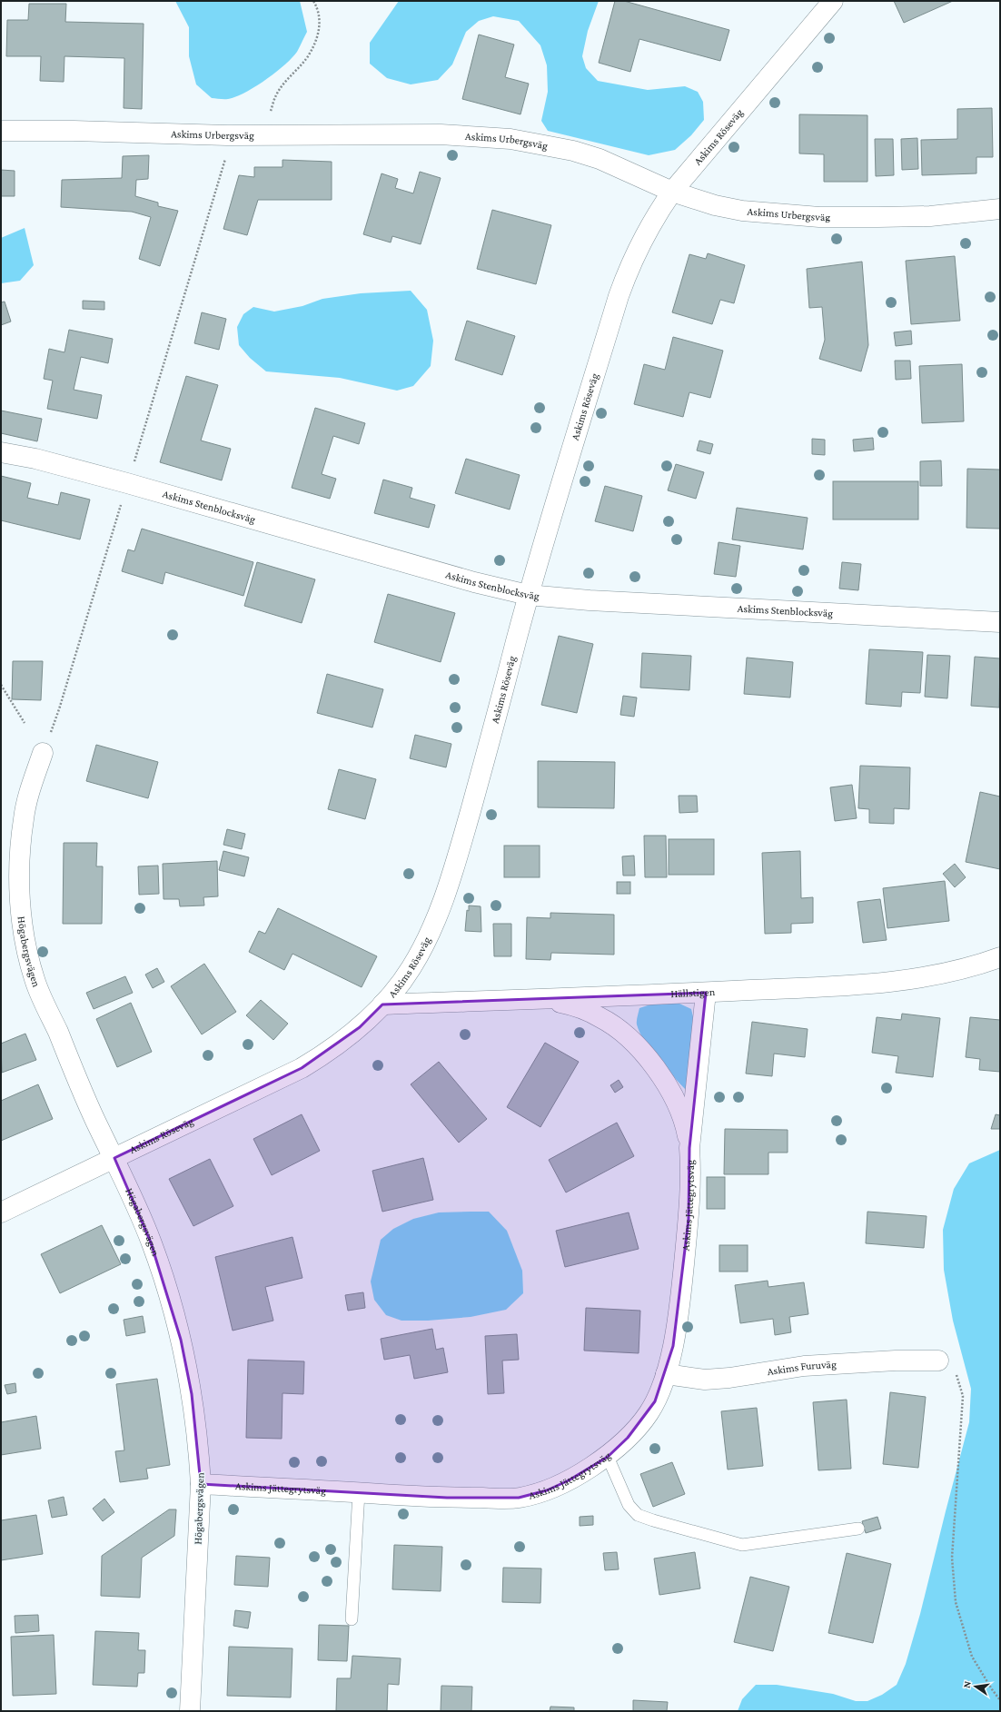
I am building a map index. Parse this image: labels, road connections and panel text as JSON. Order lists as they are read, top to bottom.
{
  "streets": {
    "street": [
      "Askims Urbergsväg",
      "Askims Röseväg",
      "Askims Stenblocksväg",
      "Högabergsvägen",
      "Hällstigen",
      "Askims Jättegrytsväg",
      "Askims Furuväg"
    ]
  },
  "crossings": [
    ["Askims Urbergsväg", "Askims Röseväg"],
    ["Askims Röseväg", "Askims Stenblocksväg"],
    ["Askims Röseväg", "Högabergsvägen"],
    ["Askims Röseväg", "Hällstigen"],
    ["Högabergsvägen", "Askims Jättegrytsväg"],
    ["Hällstigen", "Askims Jättegrytsväg"],
    ["Askims Jättegrytsväg", "Askims Furuväg"]
  ],
  "north": "left"
}
